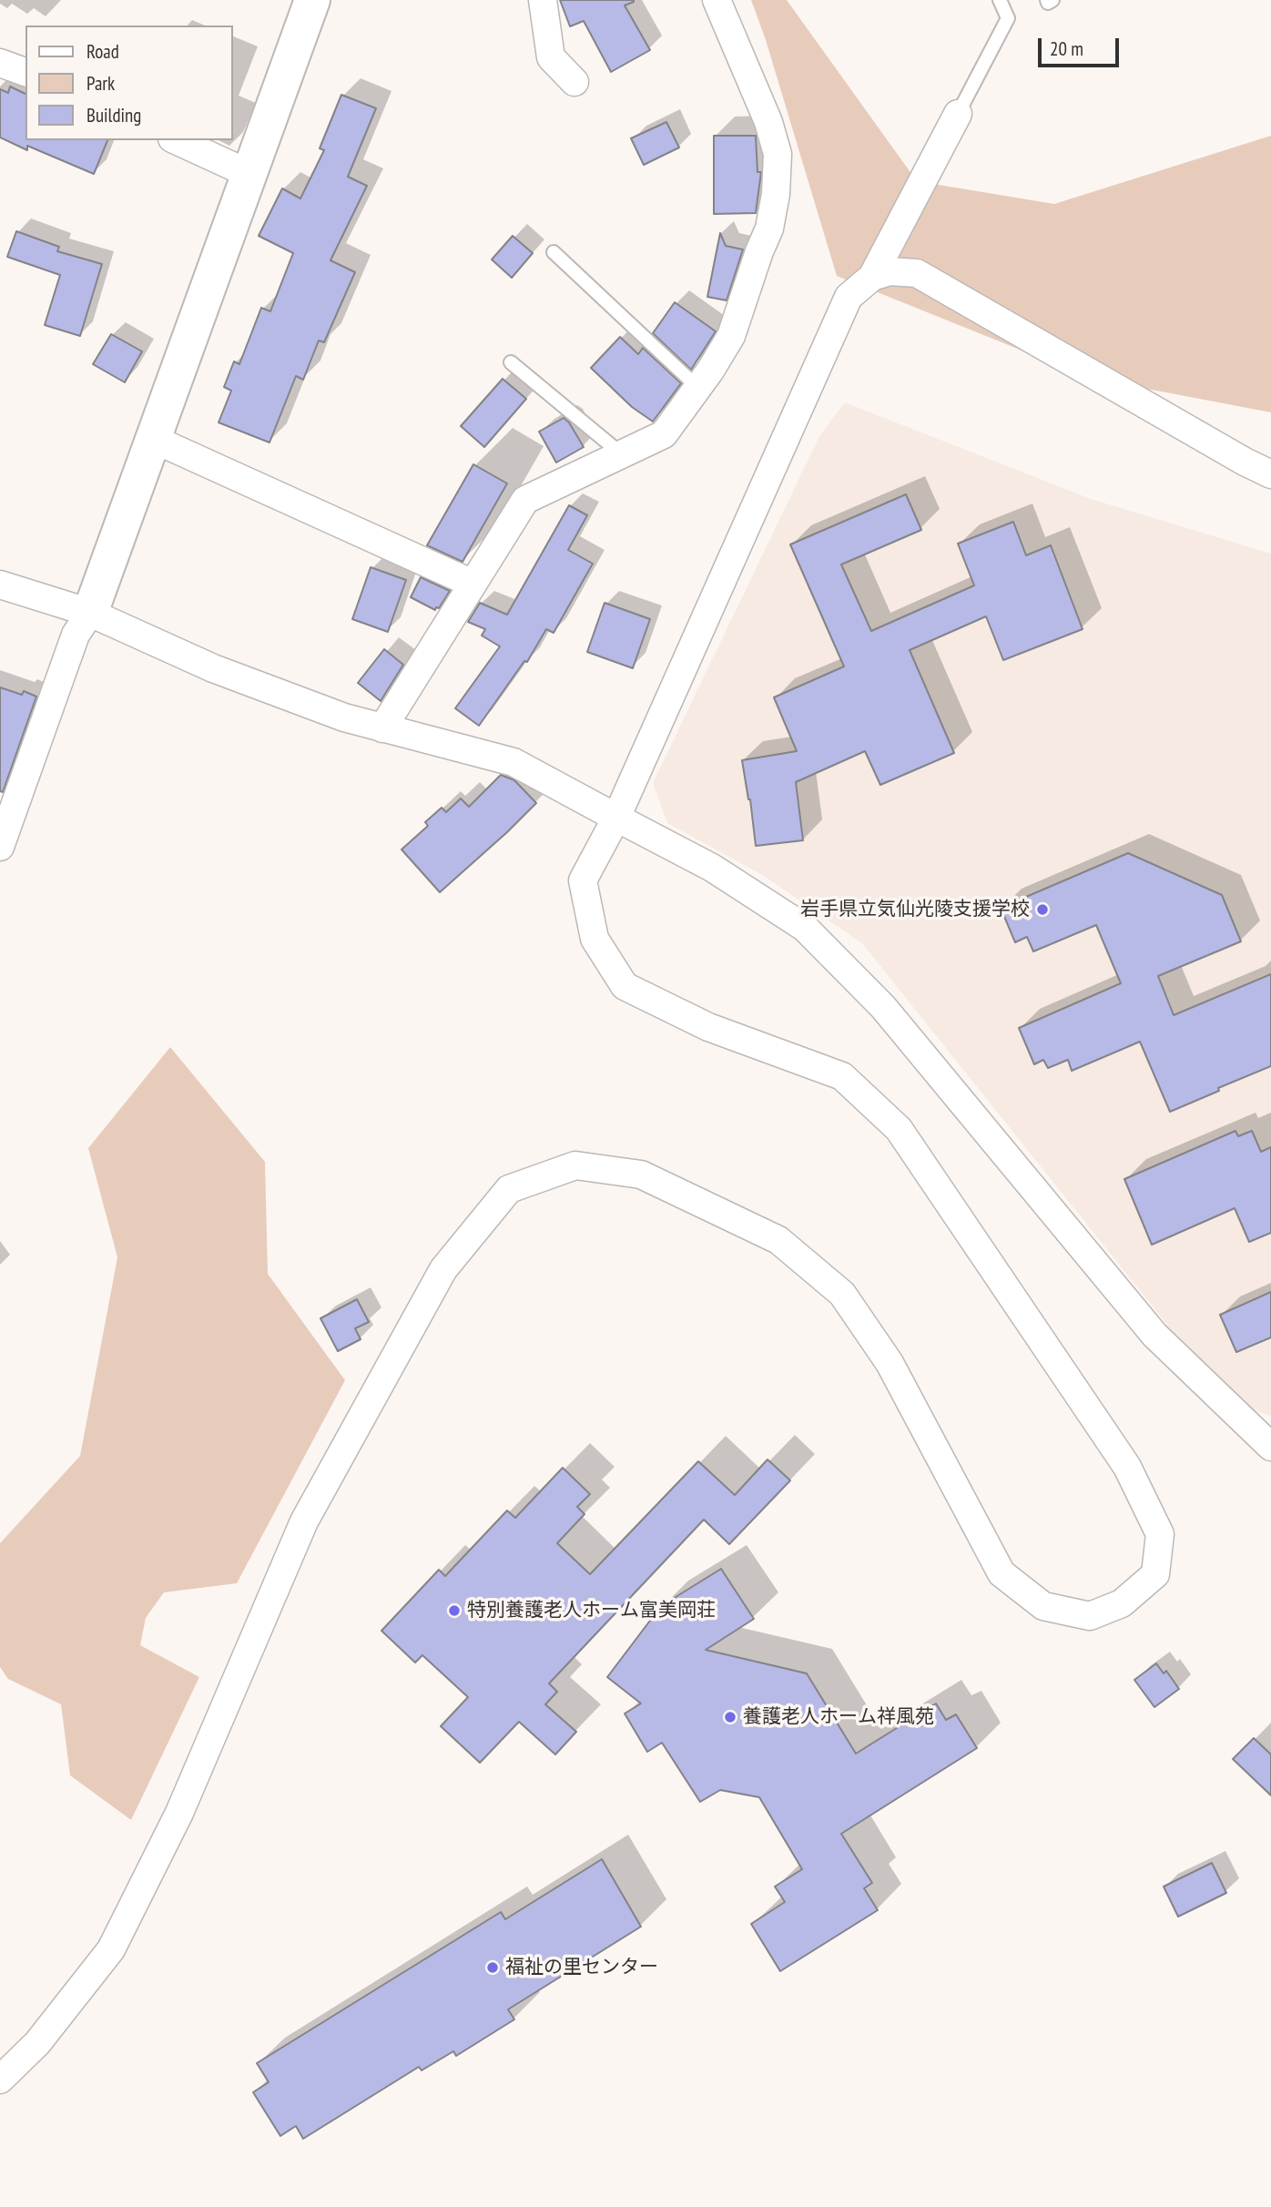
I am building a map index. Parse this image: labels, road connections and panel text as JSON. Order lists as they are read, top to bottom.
{
  "places": [
    "岩手県立気仙光陵支援学校",
    "特別養護老人ホーム富美岡荘",
    "養護老人ホーム祥風苑",
    "福祉の里センター"
  ],
  "legend": ["Road", "Park", "Building"],
  "scale_bar": "20 m"
}
